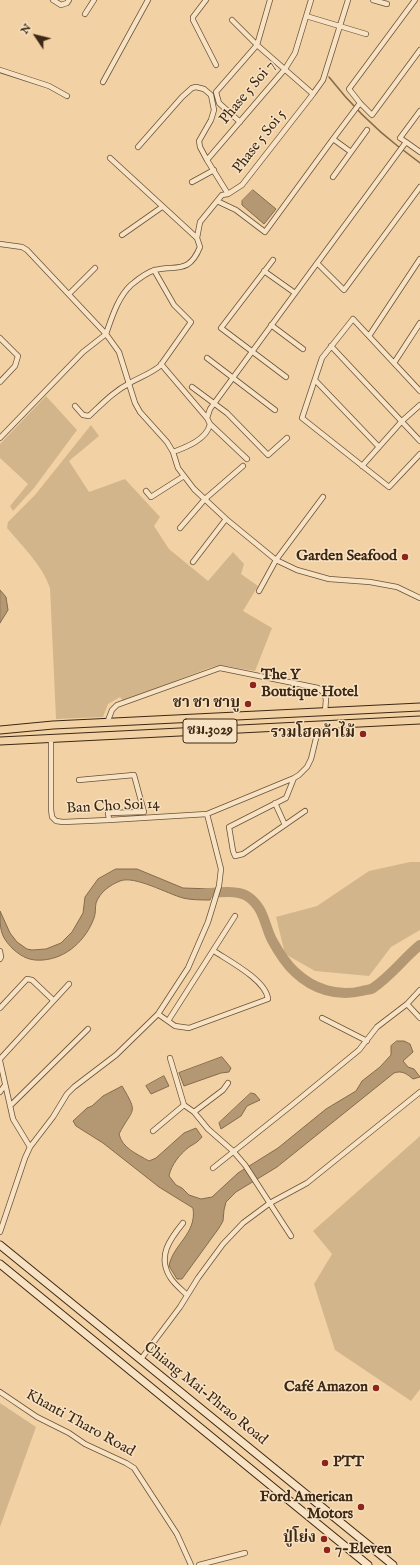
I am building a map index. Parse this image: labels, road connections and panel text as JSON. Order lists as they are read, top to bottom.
{
  "streets": {
    "main road": ["ชม.3029", "Chiang Mai-Phrao Road"],
    "street": [
      "Phase 5 Soi 7",
      "Phase 5 Soi 5",
      "Ban Cho Soi 14",
      "Khanti Tharo Road"
    ]
  },
  "crossings": [
    ["ชม.3029", "Ban Cho Soi 14"]
  ],
  "places": [
    "Garden Seafood",
    "The Y Boutique Hotel",
    "ชา ชา ชาบู",
    "รวมโฮคค้าไม้",
    "Café Amazon",
    "PTT",
    "Ford American Motors",
    "ปู่โย่ง",
    "7-Eleven"
  ],
  "north": "top left"
}
